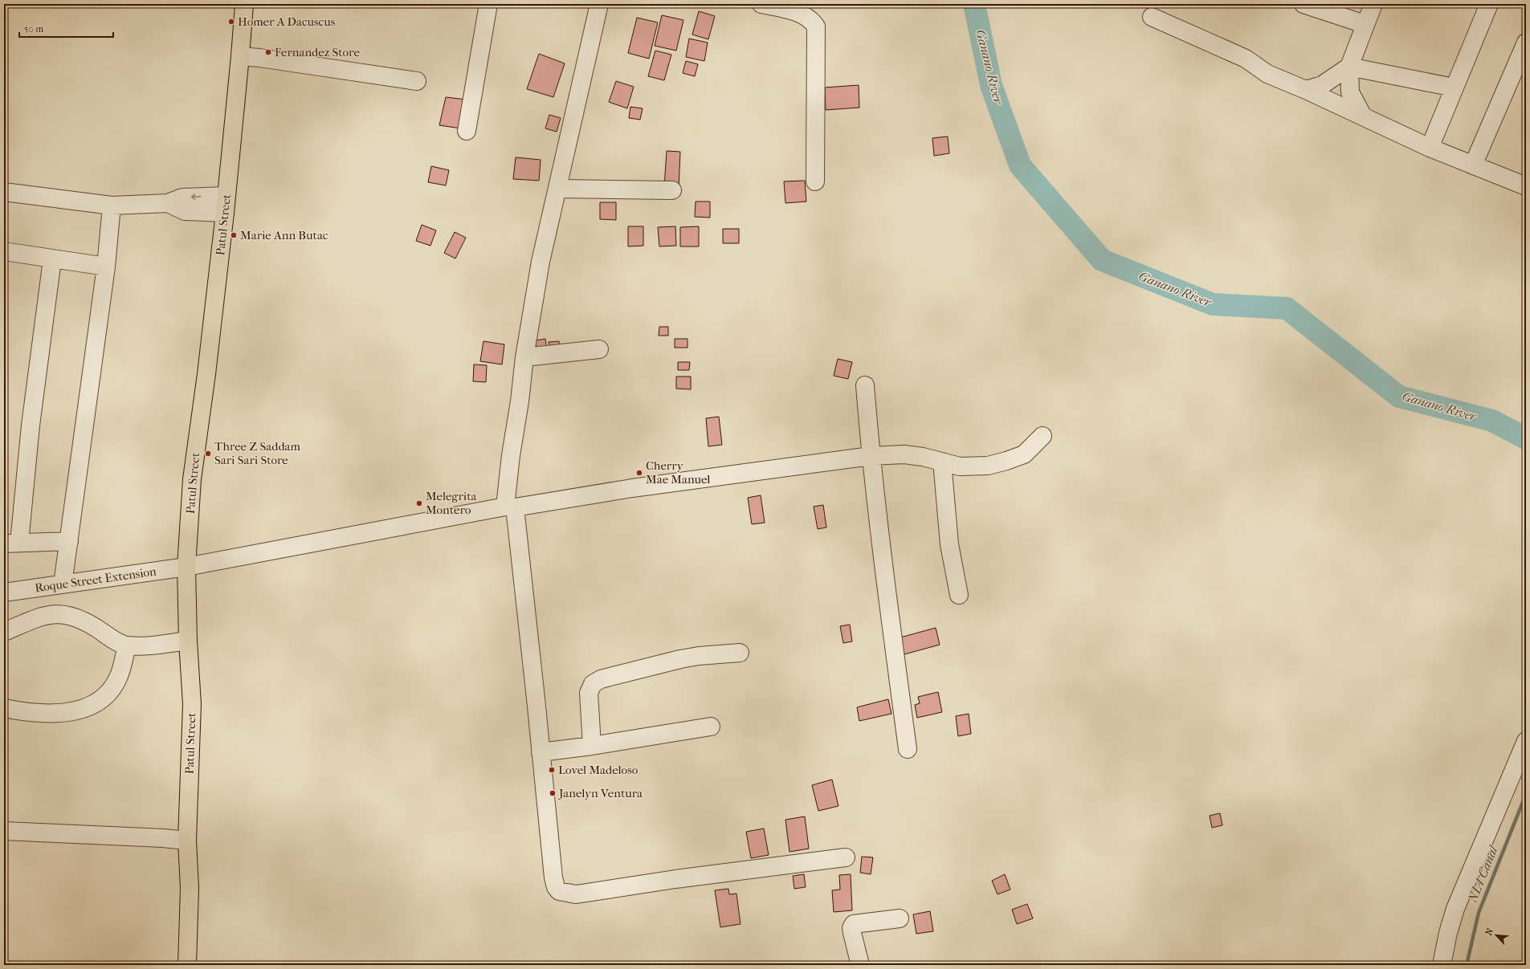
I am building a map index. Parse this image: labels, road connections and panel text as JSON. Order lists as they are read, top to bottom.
{
  "streets": {
    "main road": ["Patul Street"],
    "street": ["Roque Street Extension"]
  },
  "crossings": [
    ["Patul Street", "Roque Street Extension"]
  ],
  "water": ["Ganano River", "NIA Canal"],
  "places": [
    "Homer A Dacuscus",
    "Fernandez Store",
    "Marie Ann Butac",
    "Three Z Saddam Sari Sari Store",
    "Cherry Mae Manuel",
    "Melegrita Montero",
    "Lovel Madeloso",
    "Janelyn Ventura"
  ],
  "scale_bar": "50 m",
  "north": "top left"
}
